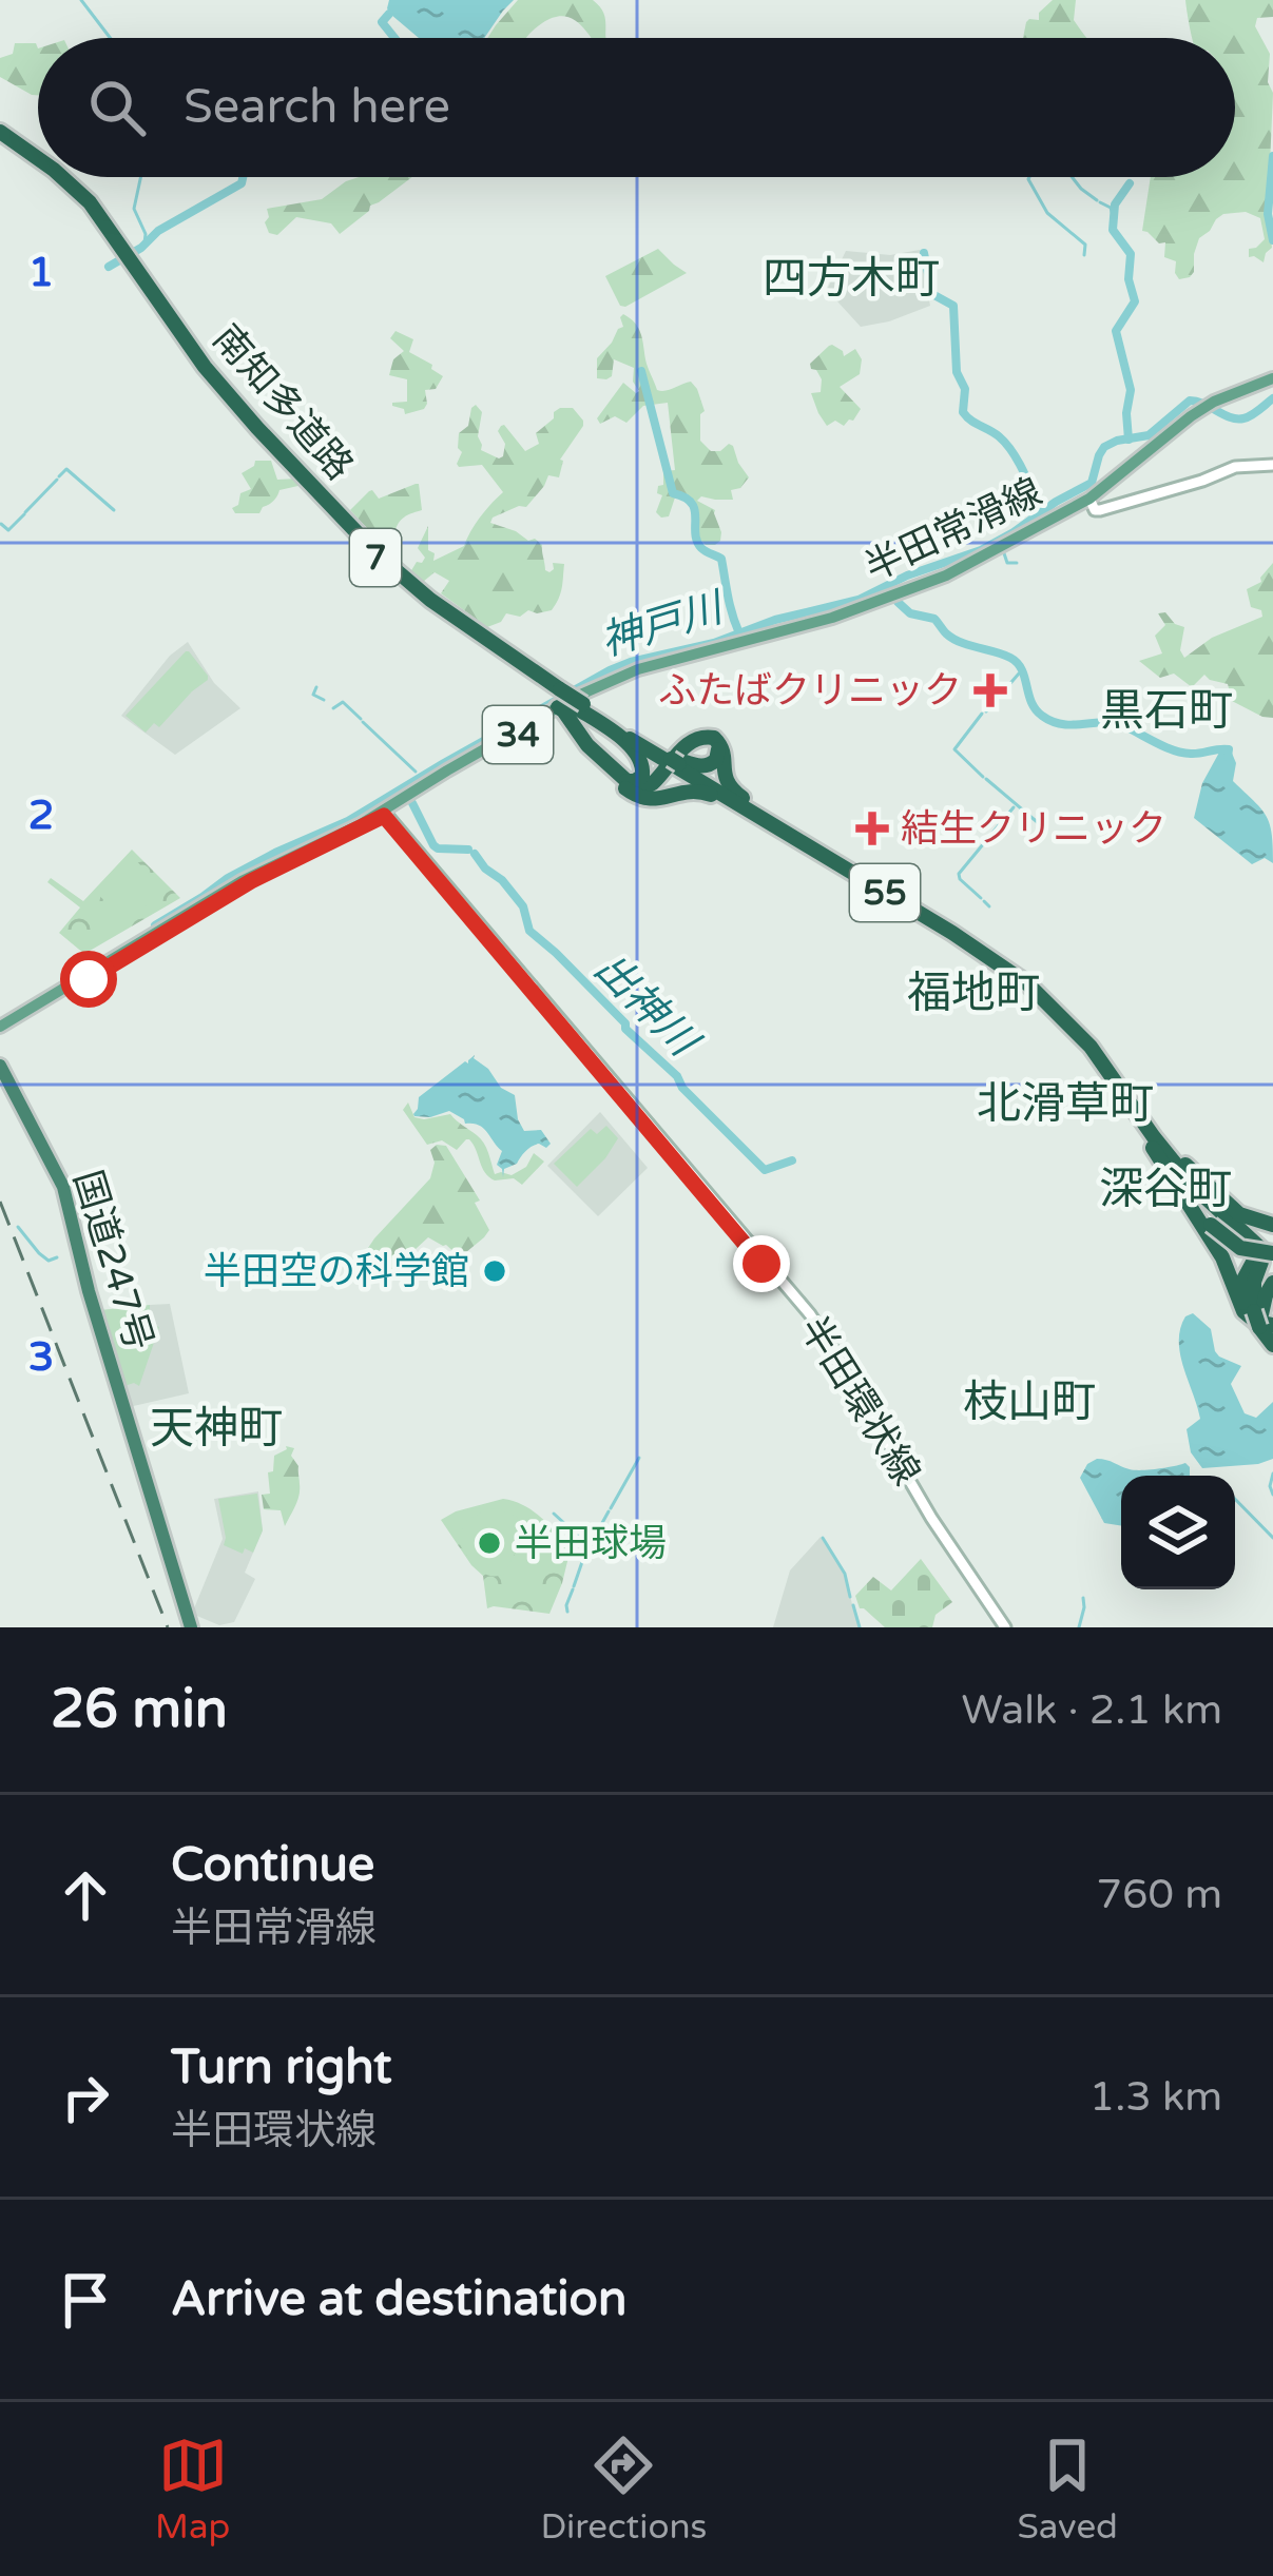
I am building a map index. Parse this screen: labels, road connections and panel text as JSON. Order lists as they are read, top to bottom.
{
  "streets": {
    "highway": [
      "南知多道路",
      "7",
      "55",
      "国道247号"
    ],
    "main road": ["半田常滑線", "34", "半田環状線"]
  },
  "crossings": [
    ["南知多道路", "半田常滑線"],
    ["南知多道路", "55"],
    ["半田常滑線", "半田環状線"]
  ],
  "districts": [
    "四方木町",
    "黒石町",
    "福地町",
    "北滑草町",
    "深谷町",
    "枝山町",
    "天神町"
  ],
  "water": ["神戸川", "出神川"],
  "places": {
    "health": ["ふたばクリニック", "結生クリニック"],
    "other": ["半田空の科学館", "半田球場"]
  },
  "page": {
    "search": "Search here",
    "heading": ["26 min", "Walk · 2.1 km"],
    "list": [
      ["Continue", "半田常滑線", "760 m"],
      ["Turn right", "半田環状線", "1.3 km"],
      "Arrive at destination"
    ],
    "nav": ["Map", "Directions", "Saved"]
  },
  "grid": {
    "rows": ["1", "2", "3"]
  }
}
